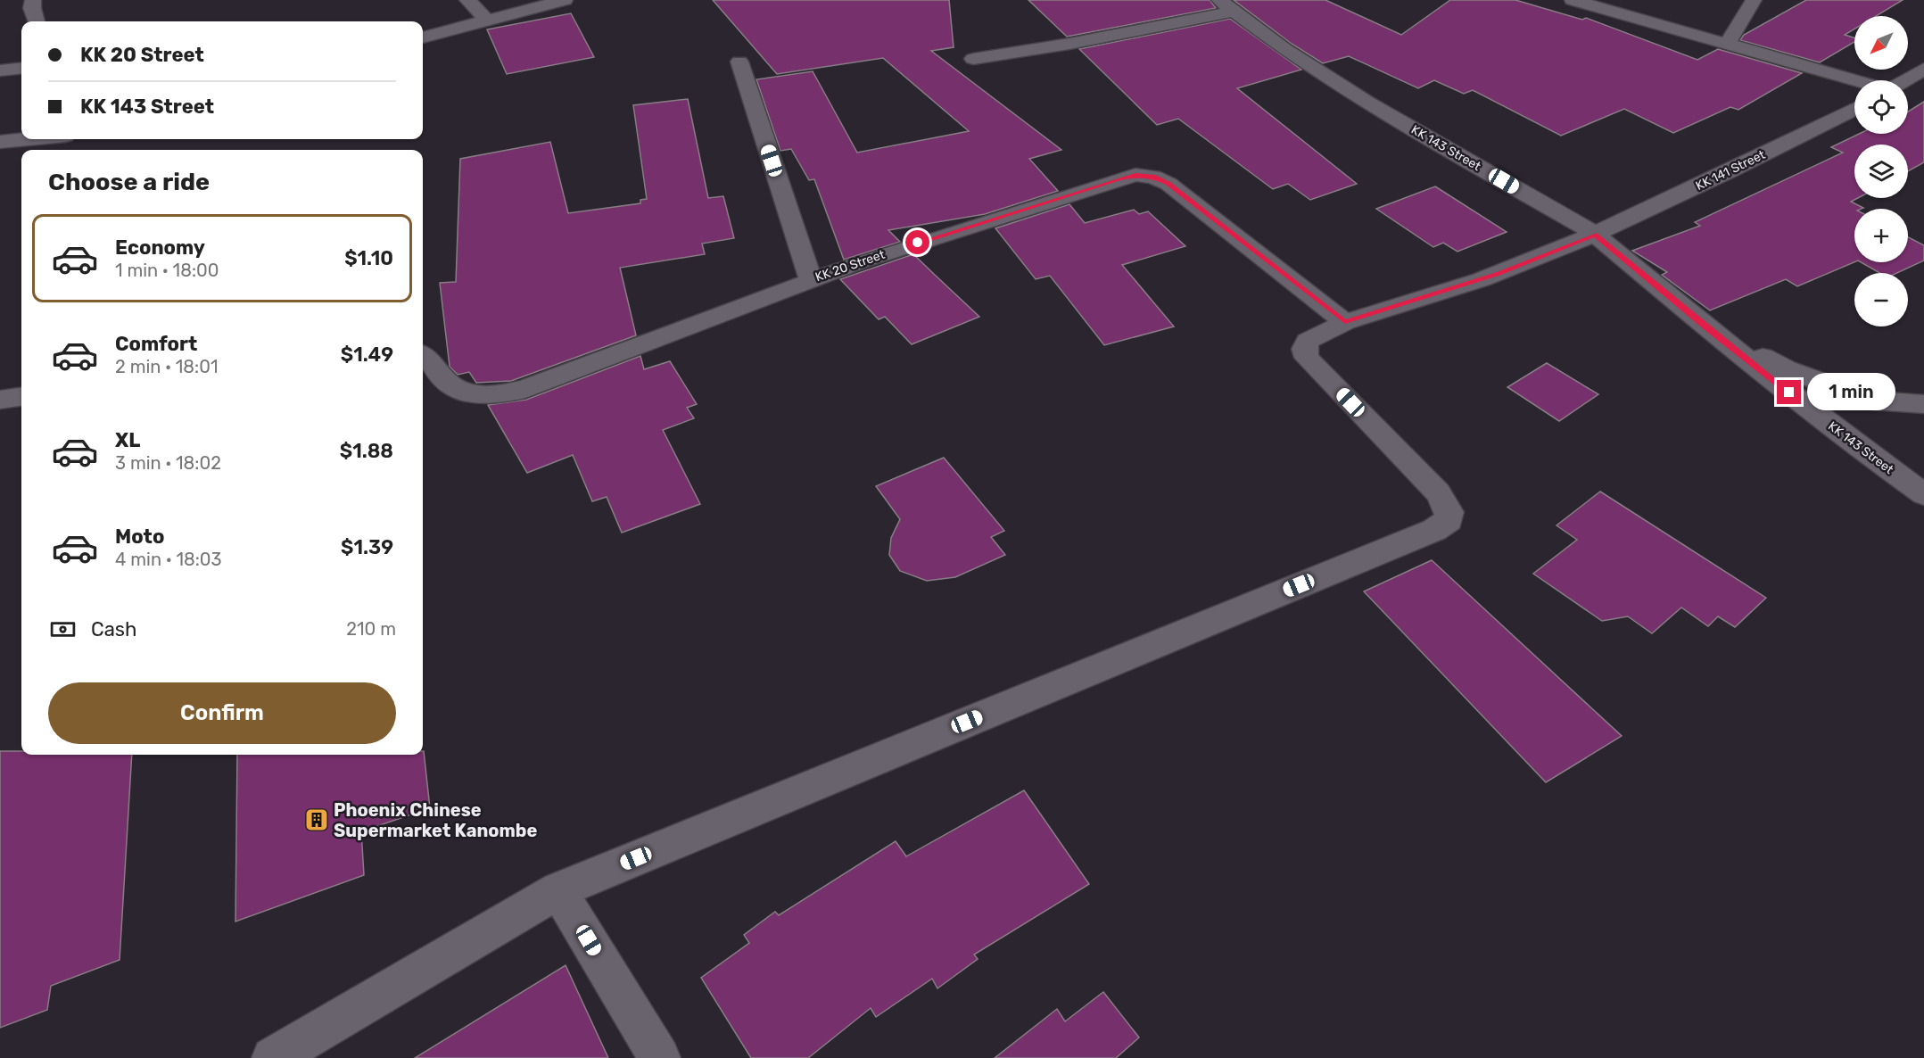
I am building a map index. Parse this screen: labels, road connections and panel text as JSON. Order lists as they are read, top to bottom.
{
  "streets": {
    "street": ["KK 143 Street", "KK 141 Street", "KK 20 Street"]
  },
  "crossings": [
    ["KK 143 Street", "KK 141 Street"]
  ],
  "places": {
    "building": ["Phoenix Chinese Supermarket Kanombe"]
  },
  "north": "bottom left",
  "page": {
    "map_buttons": ["+", "−"],
    "banner": ["KK 20 Street", "KK 143 Street"],
    "heading": "Choose a ride",
    "list": [
      {
        "name": "Economy",
        "note": "1 min · 18:00",
        "value": "$1.10"
      },
      {
        "name": "Comfort",
        "note": "2 min · 18:01",
        "value": "$1.49"
      },
      {
        "name": "XL",
        "note": "3 min · 18:02",
        "value": "$1.88"
      },
      {
        "name": "Moto",
        "note": "4 min · 18:03",
        "value": "$1.39"
      }
    ],
    "bubble": "1 min",
    "pay": ["Cash", "210 m"],
    "buttons": "Confirm"
  }
}
